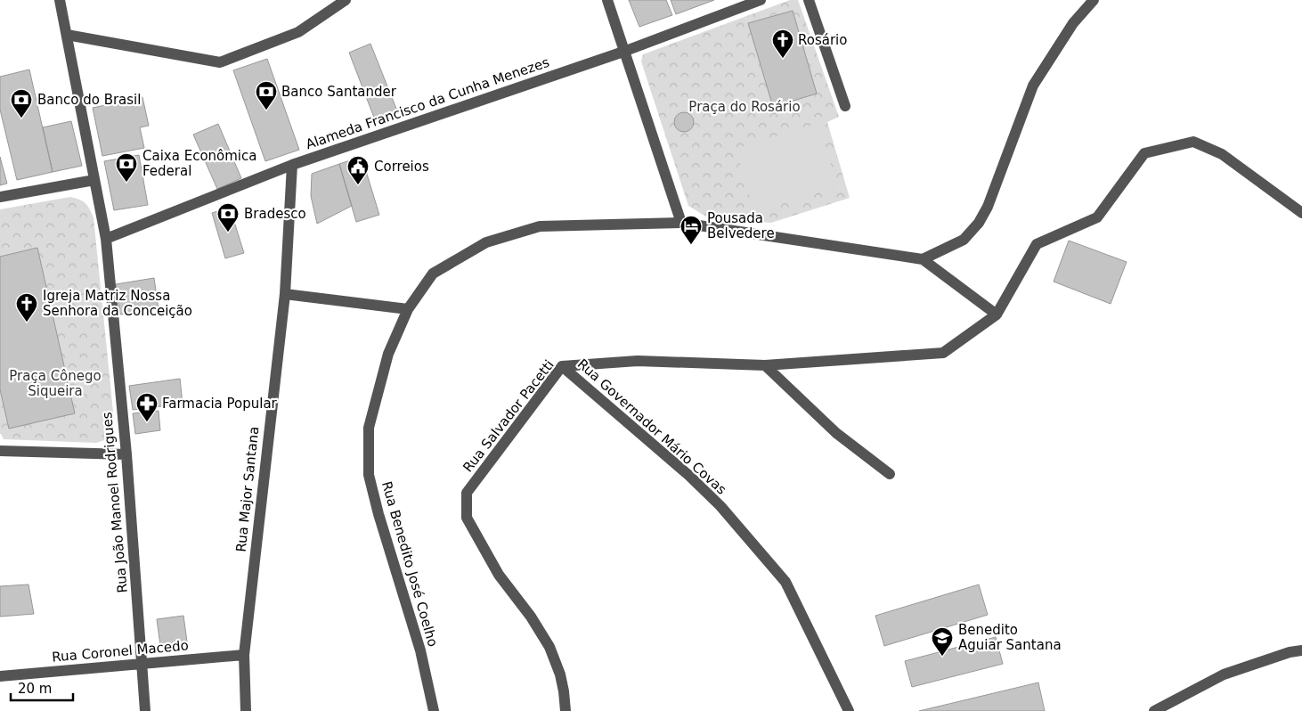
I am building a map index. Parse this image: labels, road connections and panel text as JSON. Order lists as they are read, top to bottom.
{
  "streets": {
    "street": [
      "Alameda Francisco da Cunha Menezes",
      "Rua Salvador Pacetti",
      "Rua Governador Mário Covas",
      "Rua Major Santana",
      "Rua João Manoel Rodrigues",
      "Rua Benedito José Coelho",
      "Rua Coronel Macedo"
    ]
  },
  "crossings": [
    ["Alameda Francisco da Cunha Menezes", "Rua Major Santana"],
    ["Alameda Francisco da Cunha Menezes", "Rua João Manoel Rodrigues"],
    ["Rua Salvador Pacetti", "Rua Governador Mário Covas"],
    ["Rua Major Santana", "Rua Coronel Macedo"],
    ["Rua João Manoel Rodrigues", "Rua Coronel Macedo"]
  ],
  "parks": ["Praça do Rosário", "Praça Cônego Siqueira"],
  "places": {
    "church": ["Rosário", "Igreja Matriz Nossa Senhora da Conceição"],
    "bank": [
      "Banco Santander",
      "Banco do Brasil",
      "Caixa Econômica Federal",
      "Bradesco"
    ],
    "public building": ["Correios"],
    "hotel": ["Pousada Belvedere"],
    "pharmacy": ["Farmacia Popular"],
    "school or university": ["Benedito Aguiar Santana"]
  },
  "scale_bar": "20 m"
}
